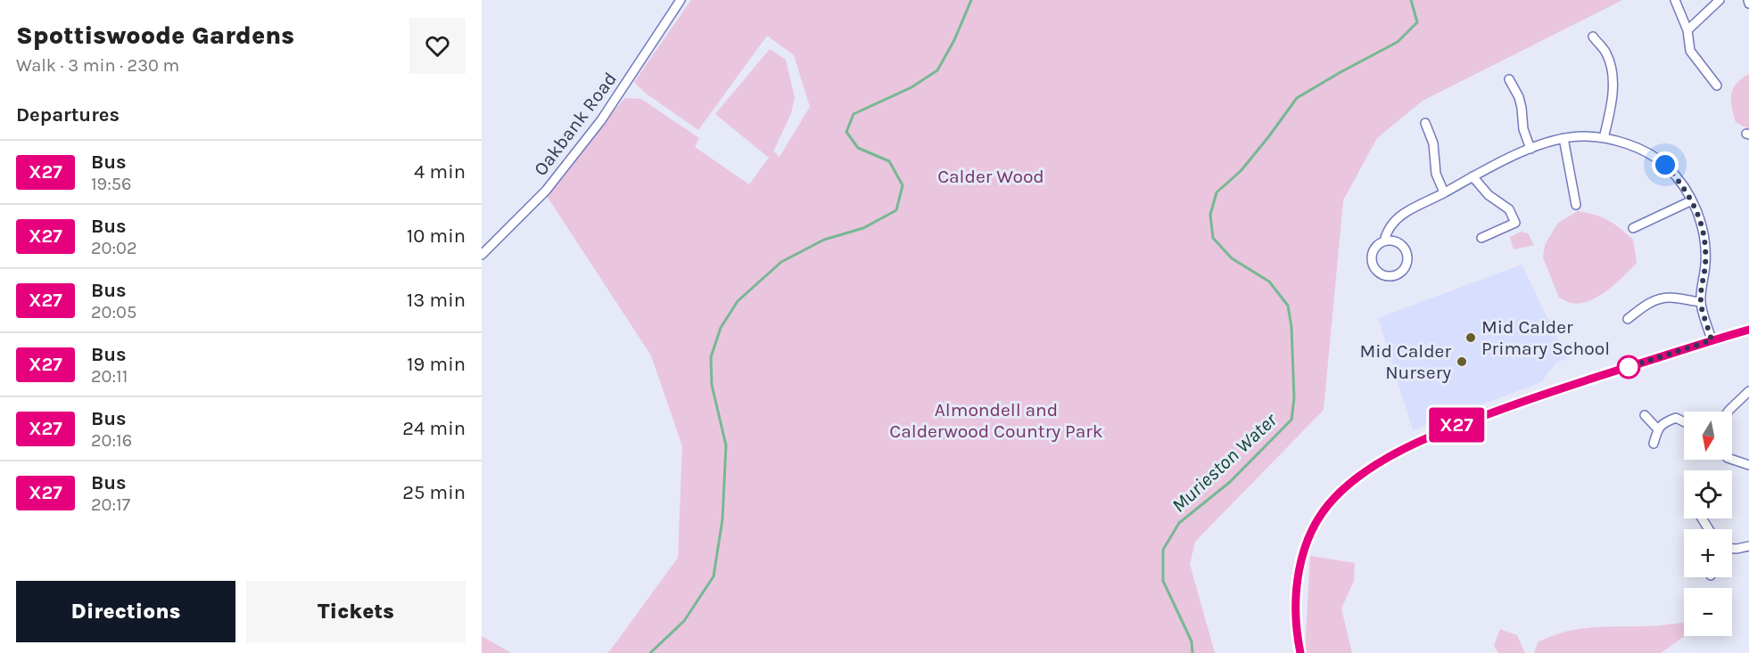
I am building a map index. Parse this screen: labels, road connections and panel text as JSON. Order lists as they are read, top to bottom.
{
  "streets": {
    "street": ["Oakbank Road"]
  },
  "water": ["Murieston Water"],
  "parks": ["Calder Wood", "Almondell and Calderwood Country Park"],
  "places": ["Mid Calder Primary School", "Mid Calder Nursery"],
  "lines": ["bus line X27"],
  "north": "bottom",
  "page": {
    "heading": [
      ["Spottiswoode Gardens", "Walk · 3 min · 230 m"],
      "Departures"
    ],
    "on_map": "X27",
    "list": [
      {
        "mark": "X27",
        "name": "Bus",
        "note": "19:56",
        "value": "4 min"
      },
      {
        "mark": "X27",
        "name": "Bus",
        "note": "20:02",
        "value": "10 min"
      },
      {
        "mark": "X27",
        "name": "Bus",
        "note": "20:05",
        "value": "13 min"
      },
      {
        "mark": "X27",
        "name": "Bus",
        "note": "20:11",
        "value": "19 min"
      },
      {
        "mark": "X27",
        "name": "Bus",
        "note": "20:16",
        "value": "24 min"
      },
      {
        "mark": "X27",
        "name": "Bus",
        "note": "20:17",
        "value": "25 min"
      }
    ],
    "map_buttons": ["+", "−"],
    "buttons": ["Directions", "Tickets"]
  }
}
